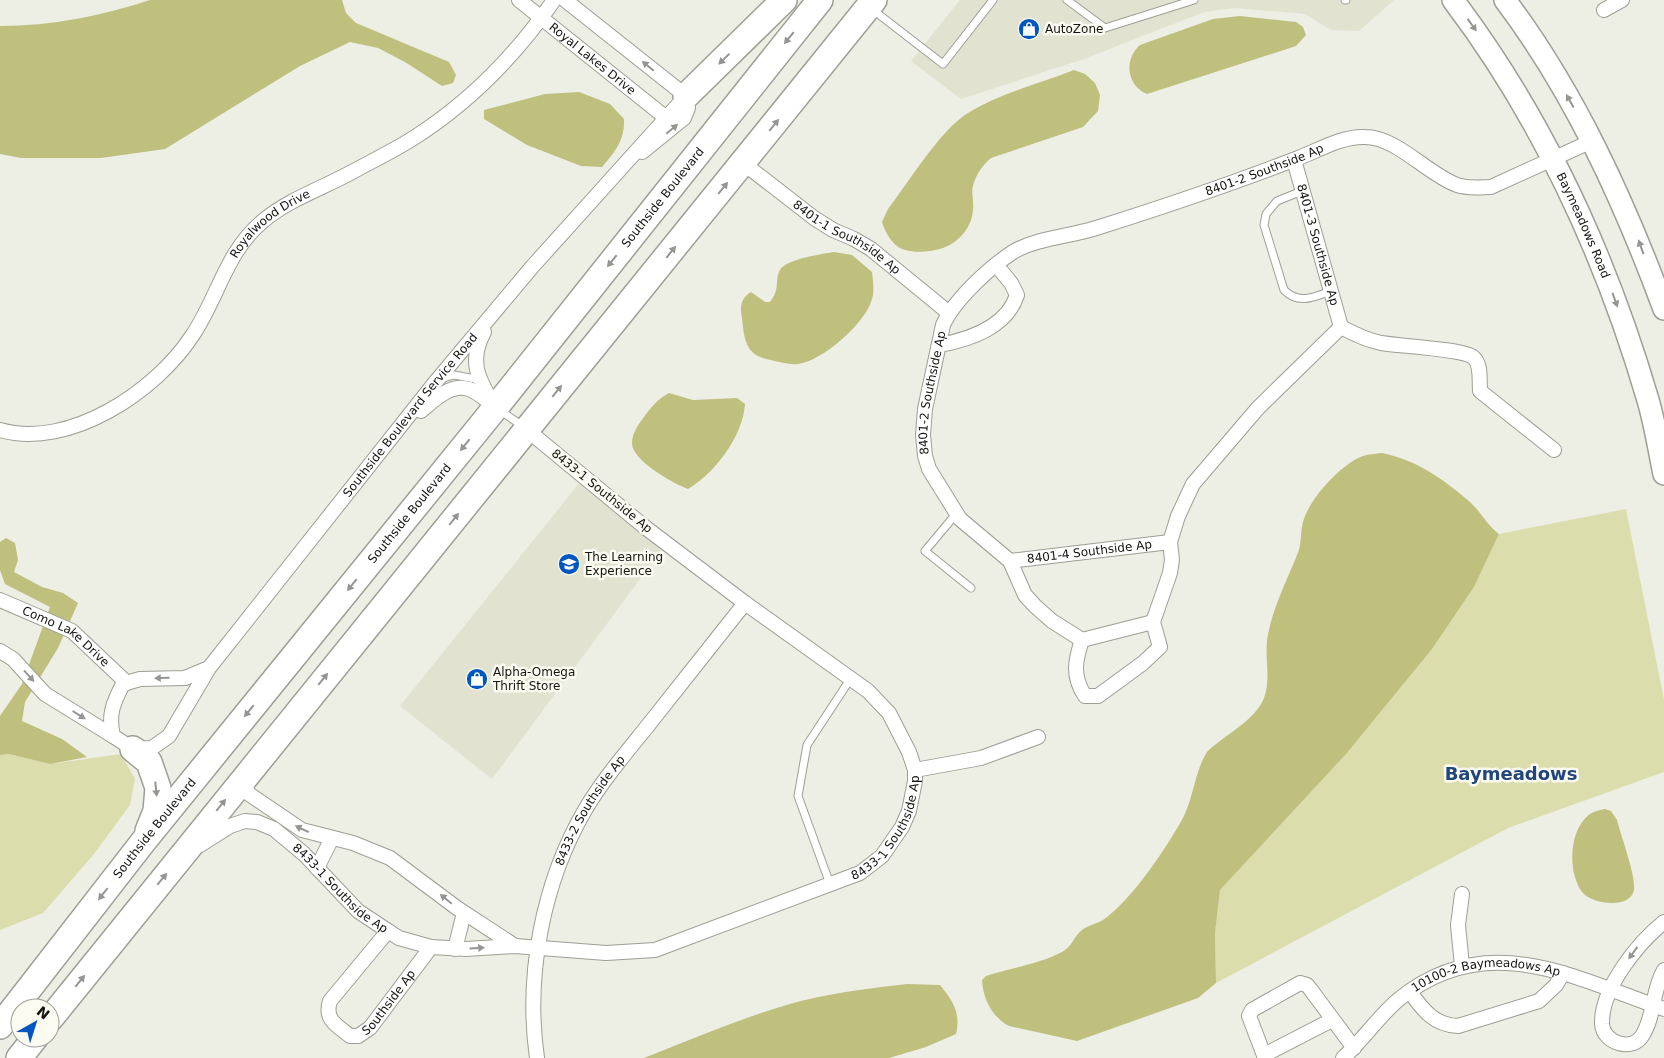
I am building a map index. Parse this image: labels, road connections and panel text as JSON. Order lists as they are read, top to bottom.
{
  "streets": {
    "highway": ["Southside Boulevard"],
    "main road": ["Baymeadows Road"],
    "street": [
      "Royal Lakes Drive",
      "8401-2 Southside Ap",
      "Royalwood Drive",
      "8401-1 Southside Ap",
      "8401-3 Southside Ap",
      "Southside Boulevard Service Road",
      "8433-1 Southside Ap",
      "8401-4 Southside Ap",
      "Como Lake Drive",
      "8433-2 Southside Ap",
      "10100-2 Baymeadows Ap",
      "Southside Ap"
    ]
  },
  "crossings": [
    ["Royal Lakes Drive", "Royalwood Drive"],
    ["Royal Lakes Drive", "Southside Boulevard Service Road"],
    ["8401-2 Southside Ap", "Baymeadows Road"],
    ["8401-2 Southside Ap", "8401-1 Southside Ap"],
    ["8401-2 Southside Ap", "8401-3 Southside Ap"],
    ["8401-2 Southside Ap", "8401-4 Southside Ap"],
    ["Southside Boulevard Service Road", "Como Lake Drive"],
    ["8433-1 Southside Ap", "8433-2 Southside Ap"],
    ["8433-1 Southside Ap", "Southside Ap"]
  ],
  "districts": ["Baymeadows"],
  "places": {
    "shop": ["AutoZone", "Alpha-Omega Thrift Store"],
    "school or university": ["The Learning Experience"]
  },
  "north": "top right"
}
